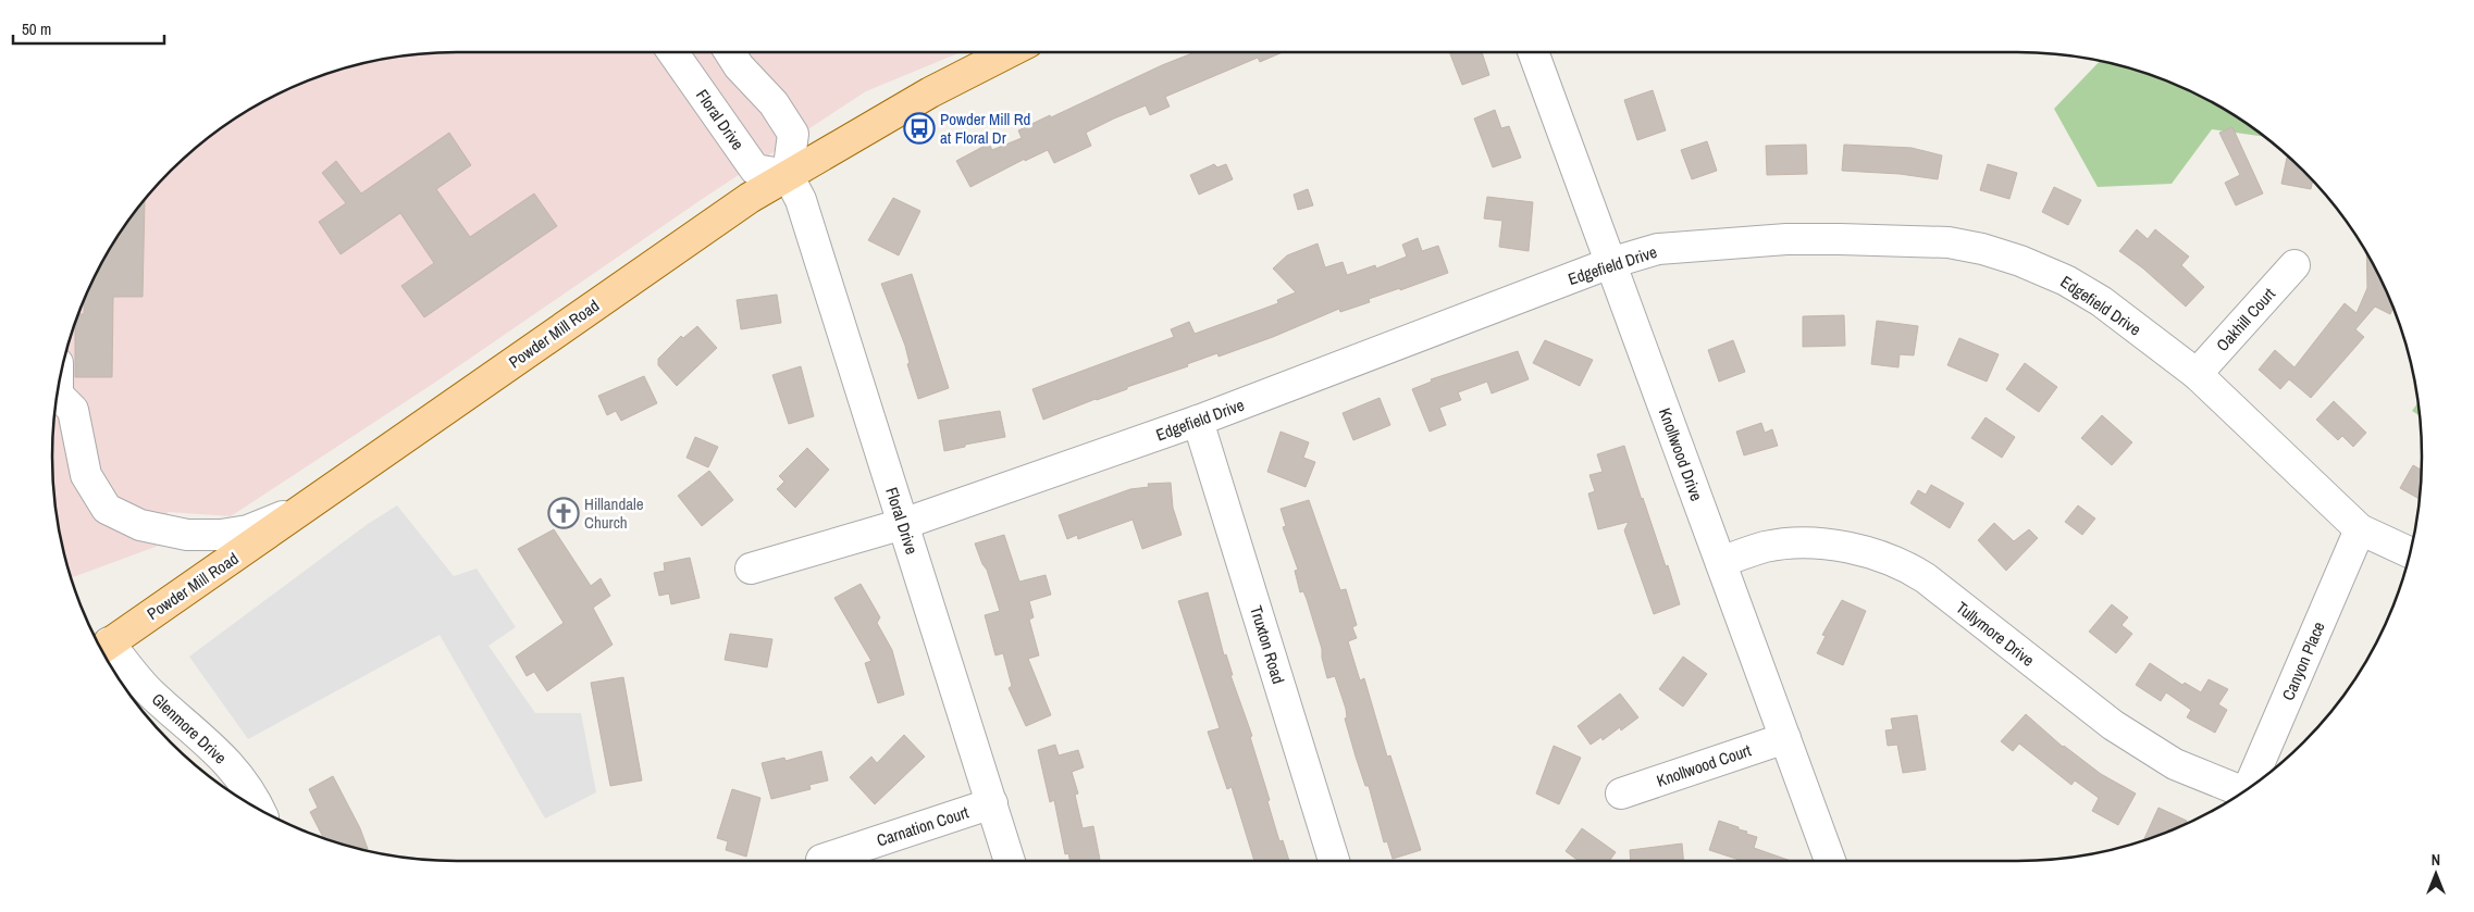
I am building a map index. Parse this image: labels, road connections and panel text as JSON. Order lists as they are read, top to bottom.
{
  "streets": {
    "main road": ["Powder Mill Road"],
    "street": [
      "Floral Drive",
      "Edgefield Drive",
      "Oakhill Court",
      "Knollwood Drive",
      "Tullymore Drive",
      "Truxton Road",
      "Canyon Place",
      "Glenmore Drive",
      "Knollwood Court",
      "Carnation Court"
    ]
  },
  "crossings": [
    ["Floral Drive", "Edgefield Drive"],
    ["Floral Drive", "Powder Mill Road"],
    ["Floral Drive", "Carnation Court"],
    ["Edgefield Drive", "Oakhill Court"],
    ["Edgefield Drive", "Knollwood Drive"],
    ["Edgefield Drive", "Truxton Road"],
    ["Edgefield Drive", "Canyon Place"],
    ["Powder Mill Road", "Glenmore Drive"],
    ["Knollwood Drive", "Tullymore Drive"],
    ["Knollwood Drive", "Knollwood Court"]
  ],
  "places": {
    "bus stop": ["Powder Mill Rd at Floral Dr"],
    "church": ["Hillandale Church"]
  },
  "scale_bar": "50 m",
  "north": "top"
}
